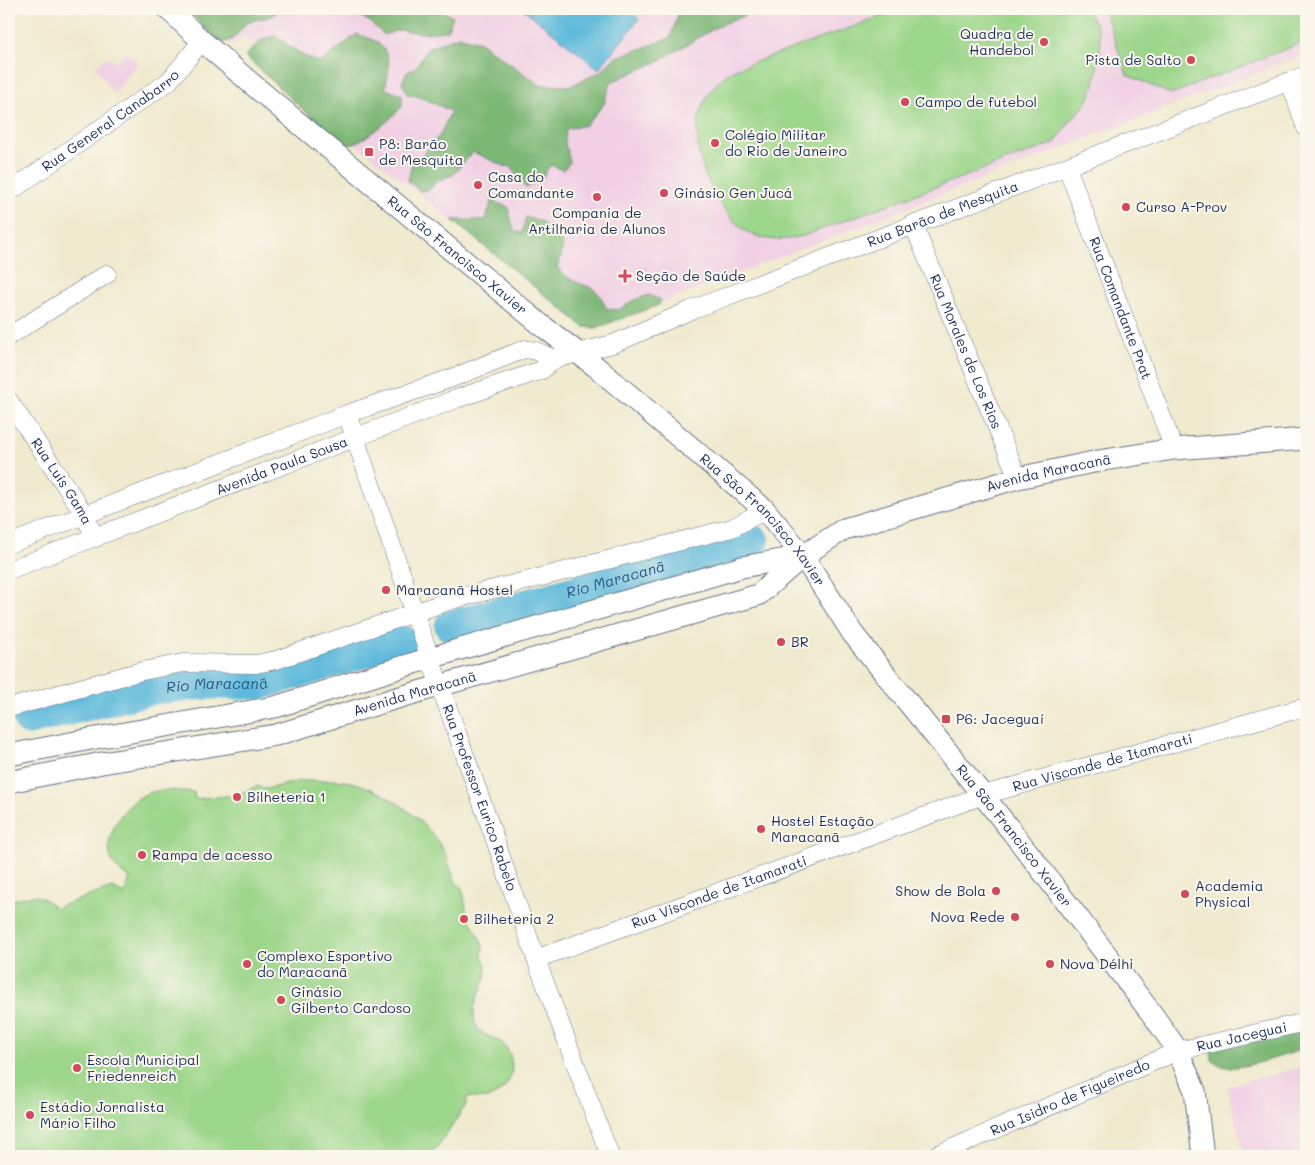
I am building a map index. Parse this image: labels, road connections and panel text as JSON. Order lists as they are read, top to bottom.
{
  "streets": {
    "main road": ["Rua São Francisco Xavier", "Avenida Maracanã"],
    "street": [
      "Rua General Canabarro",
      "Rua Barão de Mesquita",
      "Rua Comandante Prat",
      "Rua Morales de Los Rios",
      "Avenida Paula Sousa",
      "Rua Luis Gama",
      "Rua Visconde de Itamarati",
      "Rua Professor Eurico Rabelo",
      "Rua Jaceguai",
      "Rua Isidro de Figueiredo"
    ]
  },
  "crossings": [
    ["Rua General Canabarro", "Rua São Francisco Xavier"],
    ["Rua Barão de Mesquita", "Rua São Francisco Xavier"],
    ["Rua Barão de Mesquita", "Rua Comandante Prat"],
    ["Rua Barão de Mesquita", "Rua Morales de Los Rios"],
    ["Rua Barão de Mesquita", "Avenida Paula Sousa"],
    ["Rua São Francisco Xavier", "Avenida Paula Sousa"],
    ["Rua São Francisco Xavier", "Avenida Maracanã"],
    ["Rua São Francisco Xavier", "Rua Visconde de Itamarati"],
    ["Rua São Francisco Xavier", "Rua Jaceguai"],
    ["Rua São Francisco Xavier", "Rua Isidro de Figueiredo"],
    ["Rua Comandante Prat", "Avenida Maracanã"],
    ["Rua Morales de Los Rios", "Avenida Maracanã"],
    ["Avenida Paula Sousa", "Rua Luis Gama"],
    ["Avenida Paula Sousa", "Rua Professor Eurico Rabelo"],
    ["Avenida Maracanã", "Rua Professor Eurico Rabelo"],
    ["Rua Visconde de Itamarati", "Rua Professor Eurico Rabelo"],
    ["Rua Jaceguai", "Rua Isidro de Figueiredo"]
  ],
  "water": ["Rio Maracanã"],
  "places": {
    "other": [
      "Quadra de Handebol",
      "Pista de Salto",
      "Campo de futebol",
      "Colégio Militar do Rio de Janeiro",
      "Casa do Comandante",
      "Ginásio Gen Jucá",
      "Compania de Artilharia de Alunos",
      "Curso A-Prov",
      "Maracanã Hostel",
      "BR",
      "Bilheteria 1",
      "Hostel Estação Maracanã",
      "Rampa de acesso",
      "Show de Bola",
      "Academia Physical",
      "Nova Rede",
      "Bilheteria 2",
      "Complexo Esportivo do Maracanã",
      "Nova Délhi",
      "Ginásio Gilberto Cardoso",
      "Escola Municipal Friedenreich",
      "Estádio Jornalista Mário Filho"
    ],
    "transit": ["P8: Barão de Mesquita", "P6: Jaceguaí"],
    "health": ["Seção de Saúde"]
  }
}
